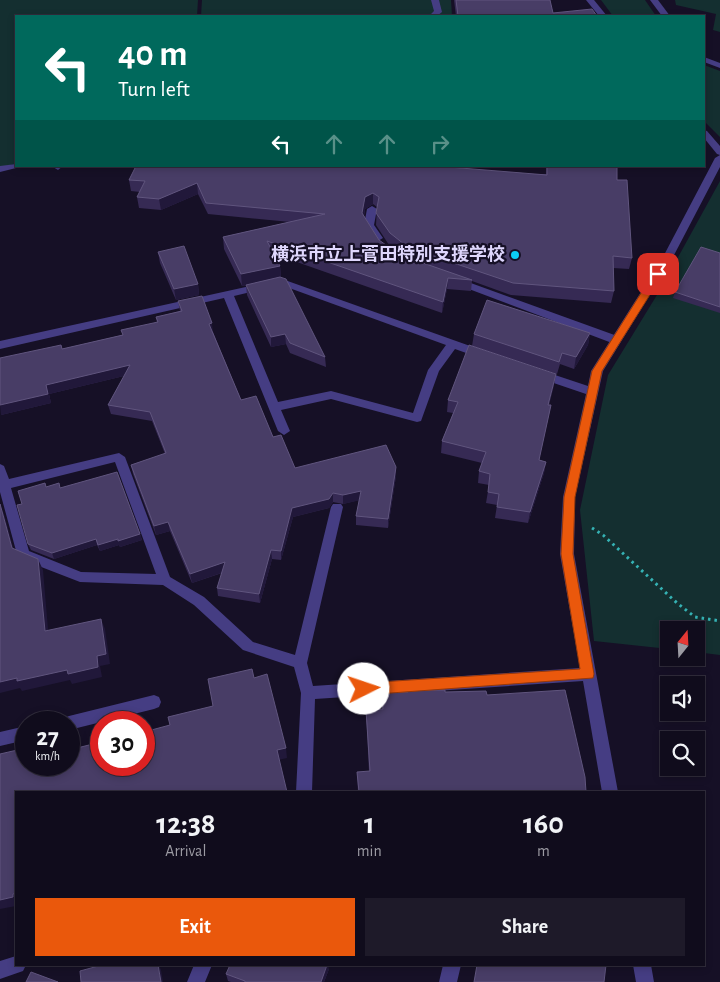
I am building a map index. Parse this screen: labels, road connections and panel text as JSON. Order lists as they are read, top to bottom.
{
  "places": ["横浜市立上菅田特別支援学校"],
  "north": "top",
  "page": {
    "turn": ["40 m", "Turn left"],
    "speed": "27 km/h",
    "limit": "30",
    "eta": [
      "12:38",
      "Arrival",
      "1",
      "min",
      "160",
      "m"
    ],
    "buttons": ["Exit", "Share"]
  }
}
